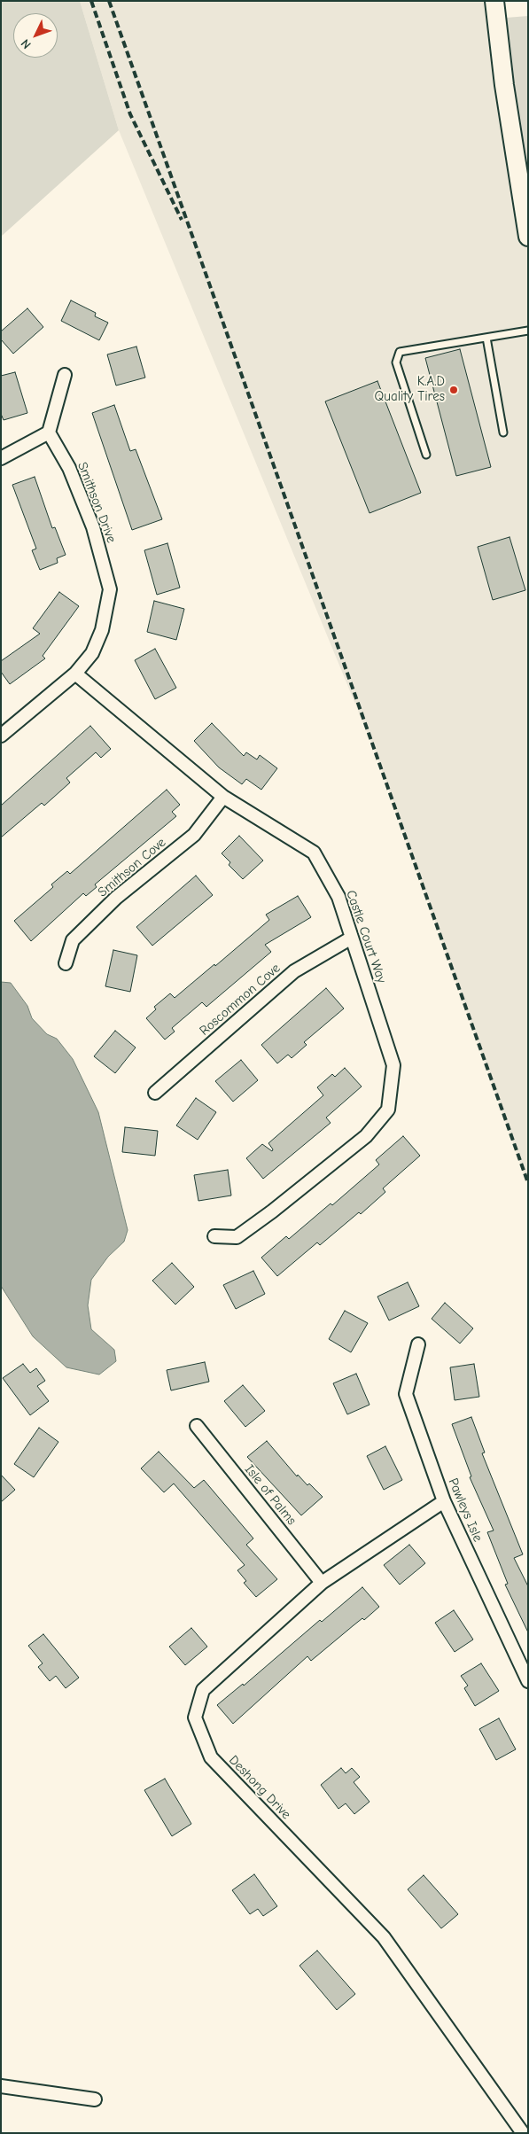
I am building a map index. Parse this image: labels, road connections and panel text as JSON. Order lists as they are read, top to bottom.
{
  "streets": {
    "street": [
      "Smithson Drive",
      "Smithson Cove",
      "Castle Court Way",
      "Roscommon Cove",
      "Isle of Palms",
      "Pawleys Isle",
      "Deshong Drive"
    ]
  },
  "crossings": [
    ["Smithson Drive", "Castle Court Way"],
    ["Smithson Cove", "Castle Court Way"],
    ["Castle Court Way", "Roscommon Cove"],
    ["Isle of Palms", "Deshong Drive"],
    ["Pawleys Isle", "Deshong Drive"]
  ],
  "places": ["K.A.D Quality Tires"],
  "north": "bottom left"
}
